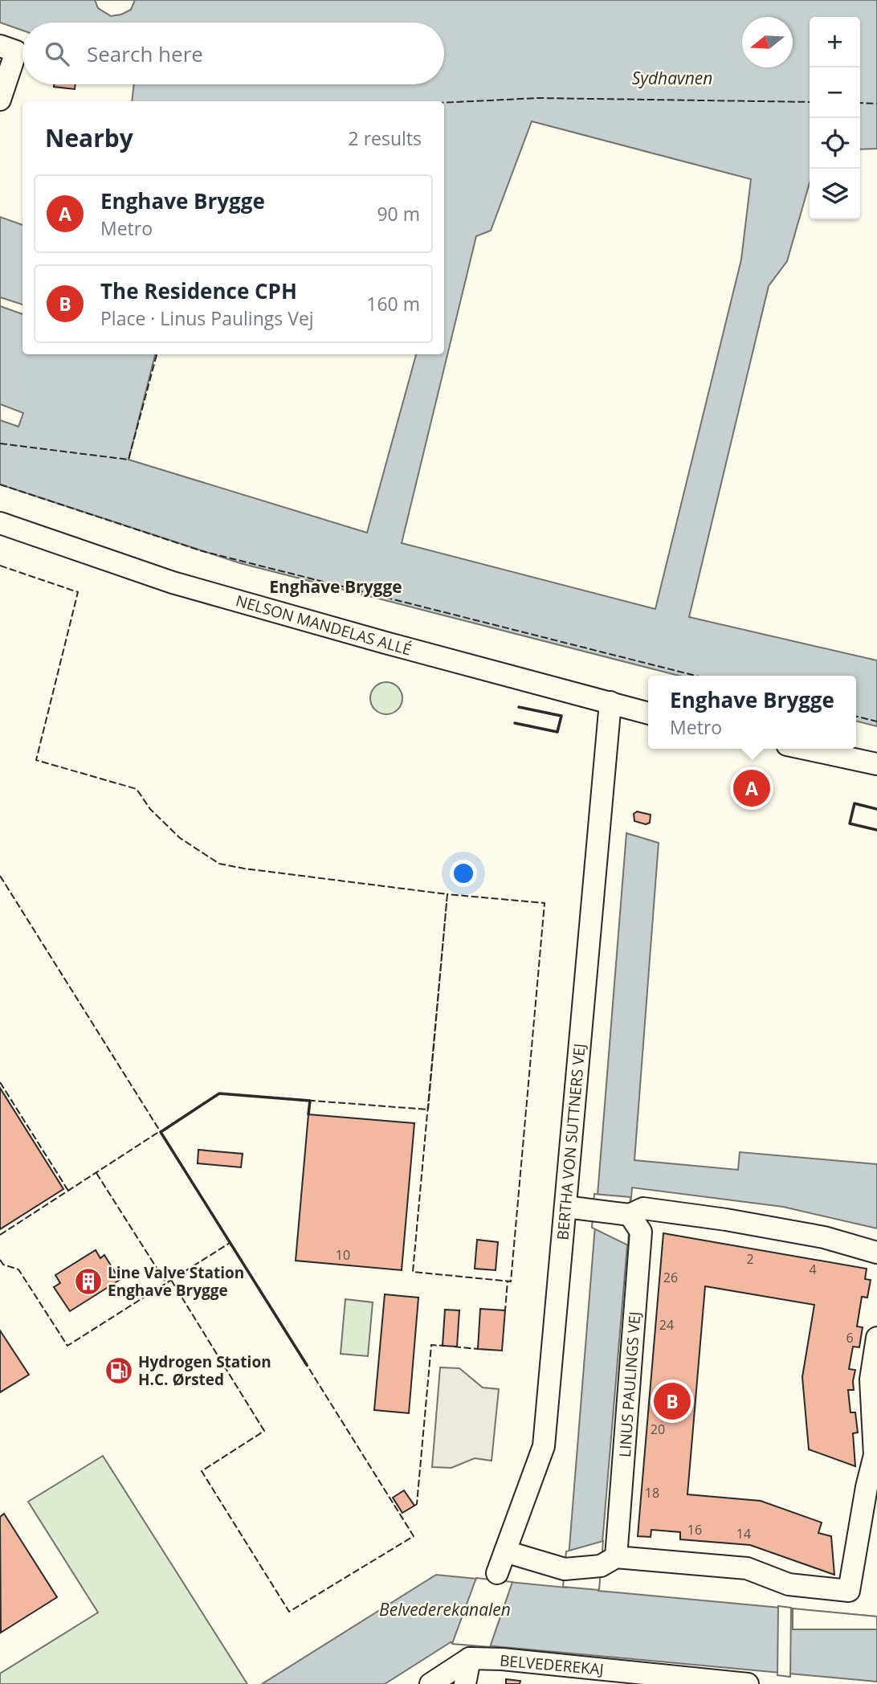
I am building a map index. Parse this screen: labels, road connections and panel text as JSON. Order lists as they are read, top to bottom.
{
  "streets": {
    "street": [
      "NELSON MANDELAS ALLÉ",
      "BERTHA VON SUTTNERS VEJ",
      "LINUS PAULINGS VEJ",
      "BELVEDEREKAJ"
    ]
  },
  "crossings": [
    ["NELSON MANDELAS ALLÉ", "BERTHA VON SUTTNERS VEJ"]
  ],
  "districts": ["Enghave Brygge"],
  "water": ["Sydhavnen", "Belvederekanalen"],
  "places": {
    "building": ["Line Valve Station Enghave Brygge"],
    "fuel station": ["Hydrogen Station H.C. Ørsted"]
  },
  "house_numbers": [
    "10",
    "2",
    "4",
    "26",
    "24",
    "6",
    "20",
    "18",
    "16",
    "14"
  ],
  "north": "left",
  "page": {
    "map_buttons": ["+", "−"],
    "search": "Search here",
    "heading": ["Nearby", "2 results"],
    "list": [
      {
        "mark": "A",
        "name": "Enghave Brygge",
        "note": "Metro",
        "value": "90 m"
      },
      {
        "mark": "B",
        "name": "The Residence CPH",
        "note": "Place · Linus Paulings Vej",
        "value": "160 m"
      }
    ],
    "popup": ["Enghave Brygge", "Metro"],
    "pins": ["A", "B"]
  }
}
